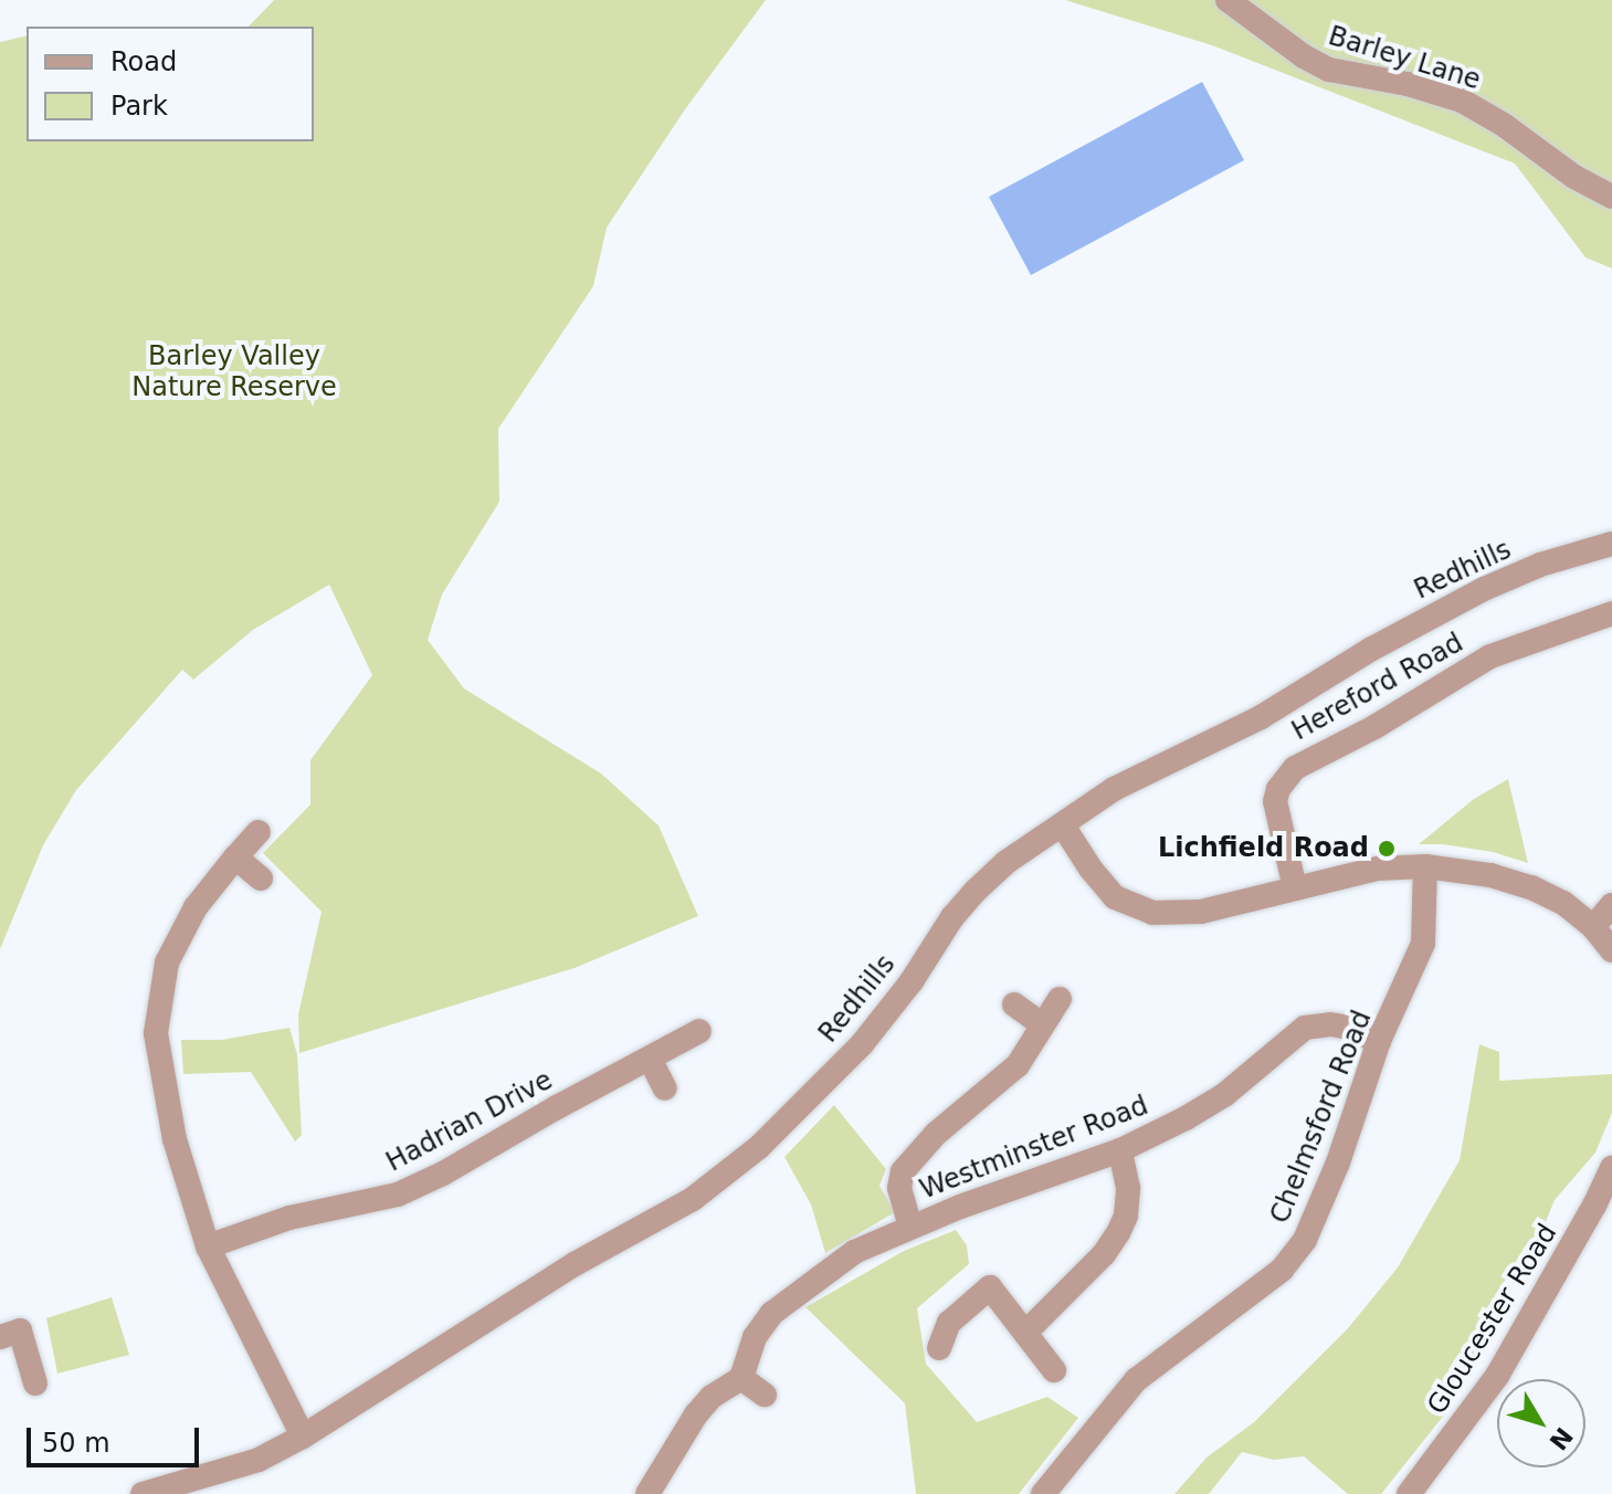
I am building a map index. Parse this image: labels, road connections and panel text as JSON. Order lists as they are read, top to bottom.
{
  "streets": {
    "street": [
      "Barley Lane",
      "Redhills",
      "Hereford Road",
      "Chelmsford Road",
      "Hadrian Drive",
      "Westminster Road",
      "Gloucester Road"
    ]
  },
  "crossings": [
    ["Chelmsford Road", "Westminster Road"]
  ],
  "parks": ["Barley Valley Nature Reserve"],
  "places": ["Lichfield Road"],
  "legend": ["Road", "Park"],
  "scale_bar": "50 m",
  "north": "bottom right"
}
